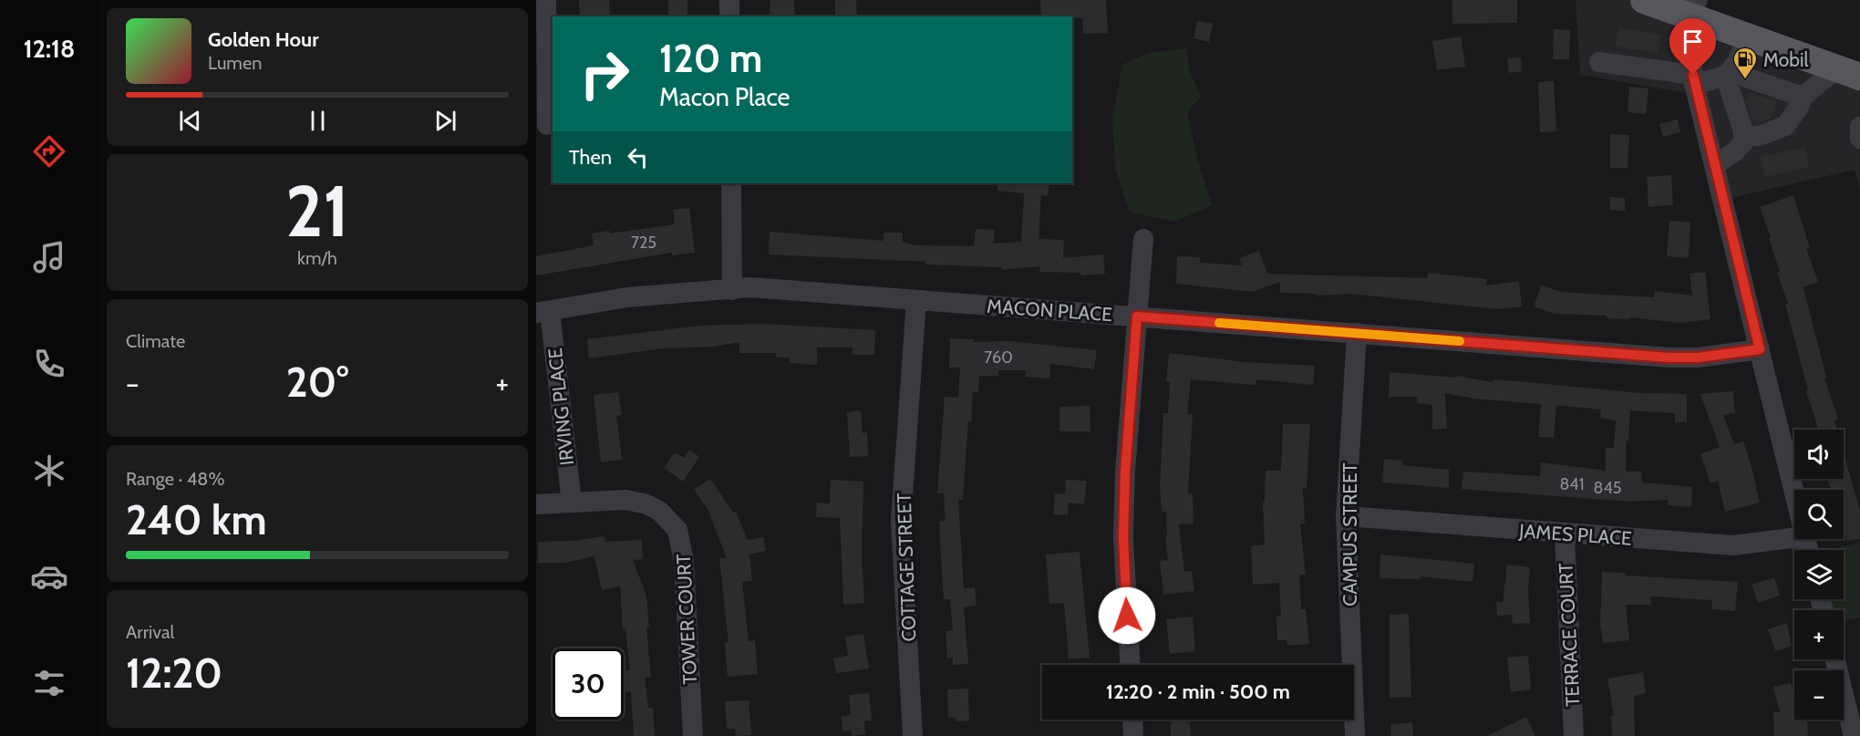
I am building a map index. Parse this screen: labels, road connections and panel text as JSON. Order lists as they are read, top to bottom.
{
  "streets": {
    "street": [
      "MACON PLACE",
      "IRVING PLACE",
      "CAMPUS STREET",
      "JAMES PLACE",
      "COTTAGE STREET",
      "TOWER COURT",
      "TERRACE COURT"
    ]
  },
  "crossings": [
    ["MACON PLACE", "IRVING PLACE"],
    ["MACON PLACE", "CAMPUS STREET"],
    ["MACON PLACE", "COTTAGE STREET"],
    ["IRVING PLACE", "TOWER COURT"],
    ["CAMPUS STREET", "JAMES PLACE"],
    ["JAMES PLACE", "TERRACE COURT"]
  ],
  "places": {
    "fuel station": ["Mobil"]
  },
  "house_numbers": [
    "725",
    "760",
    "841",
    "845"
  ],
  "page": {
    "tabs": "12:18",
    "turn": ["120 m", "Macon Place"],
    "song": ["Golden Hour", "Lumen"],
    "then": "Then",
    "tile": [
      ["21", "km/h"],
      "Climate",
      ["Range · 48%", "240 km"],
      ["Arrival", "12:20"]
    ],
    "heat": ["−", "20°", "+"],
    "map_buttons": ["+", "−"],
    "limit": "30",
    "trip": "12:20 · 2 min · 500 m"
  }
}
